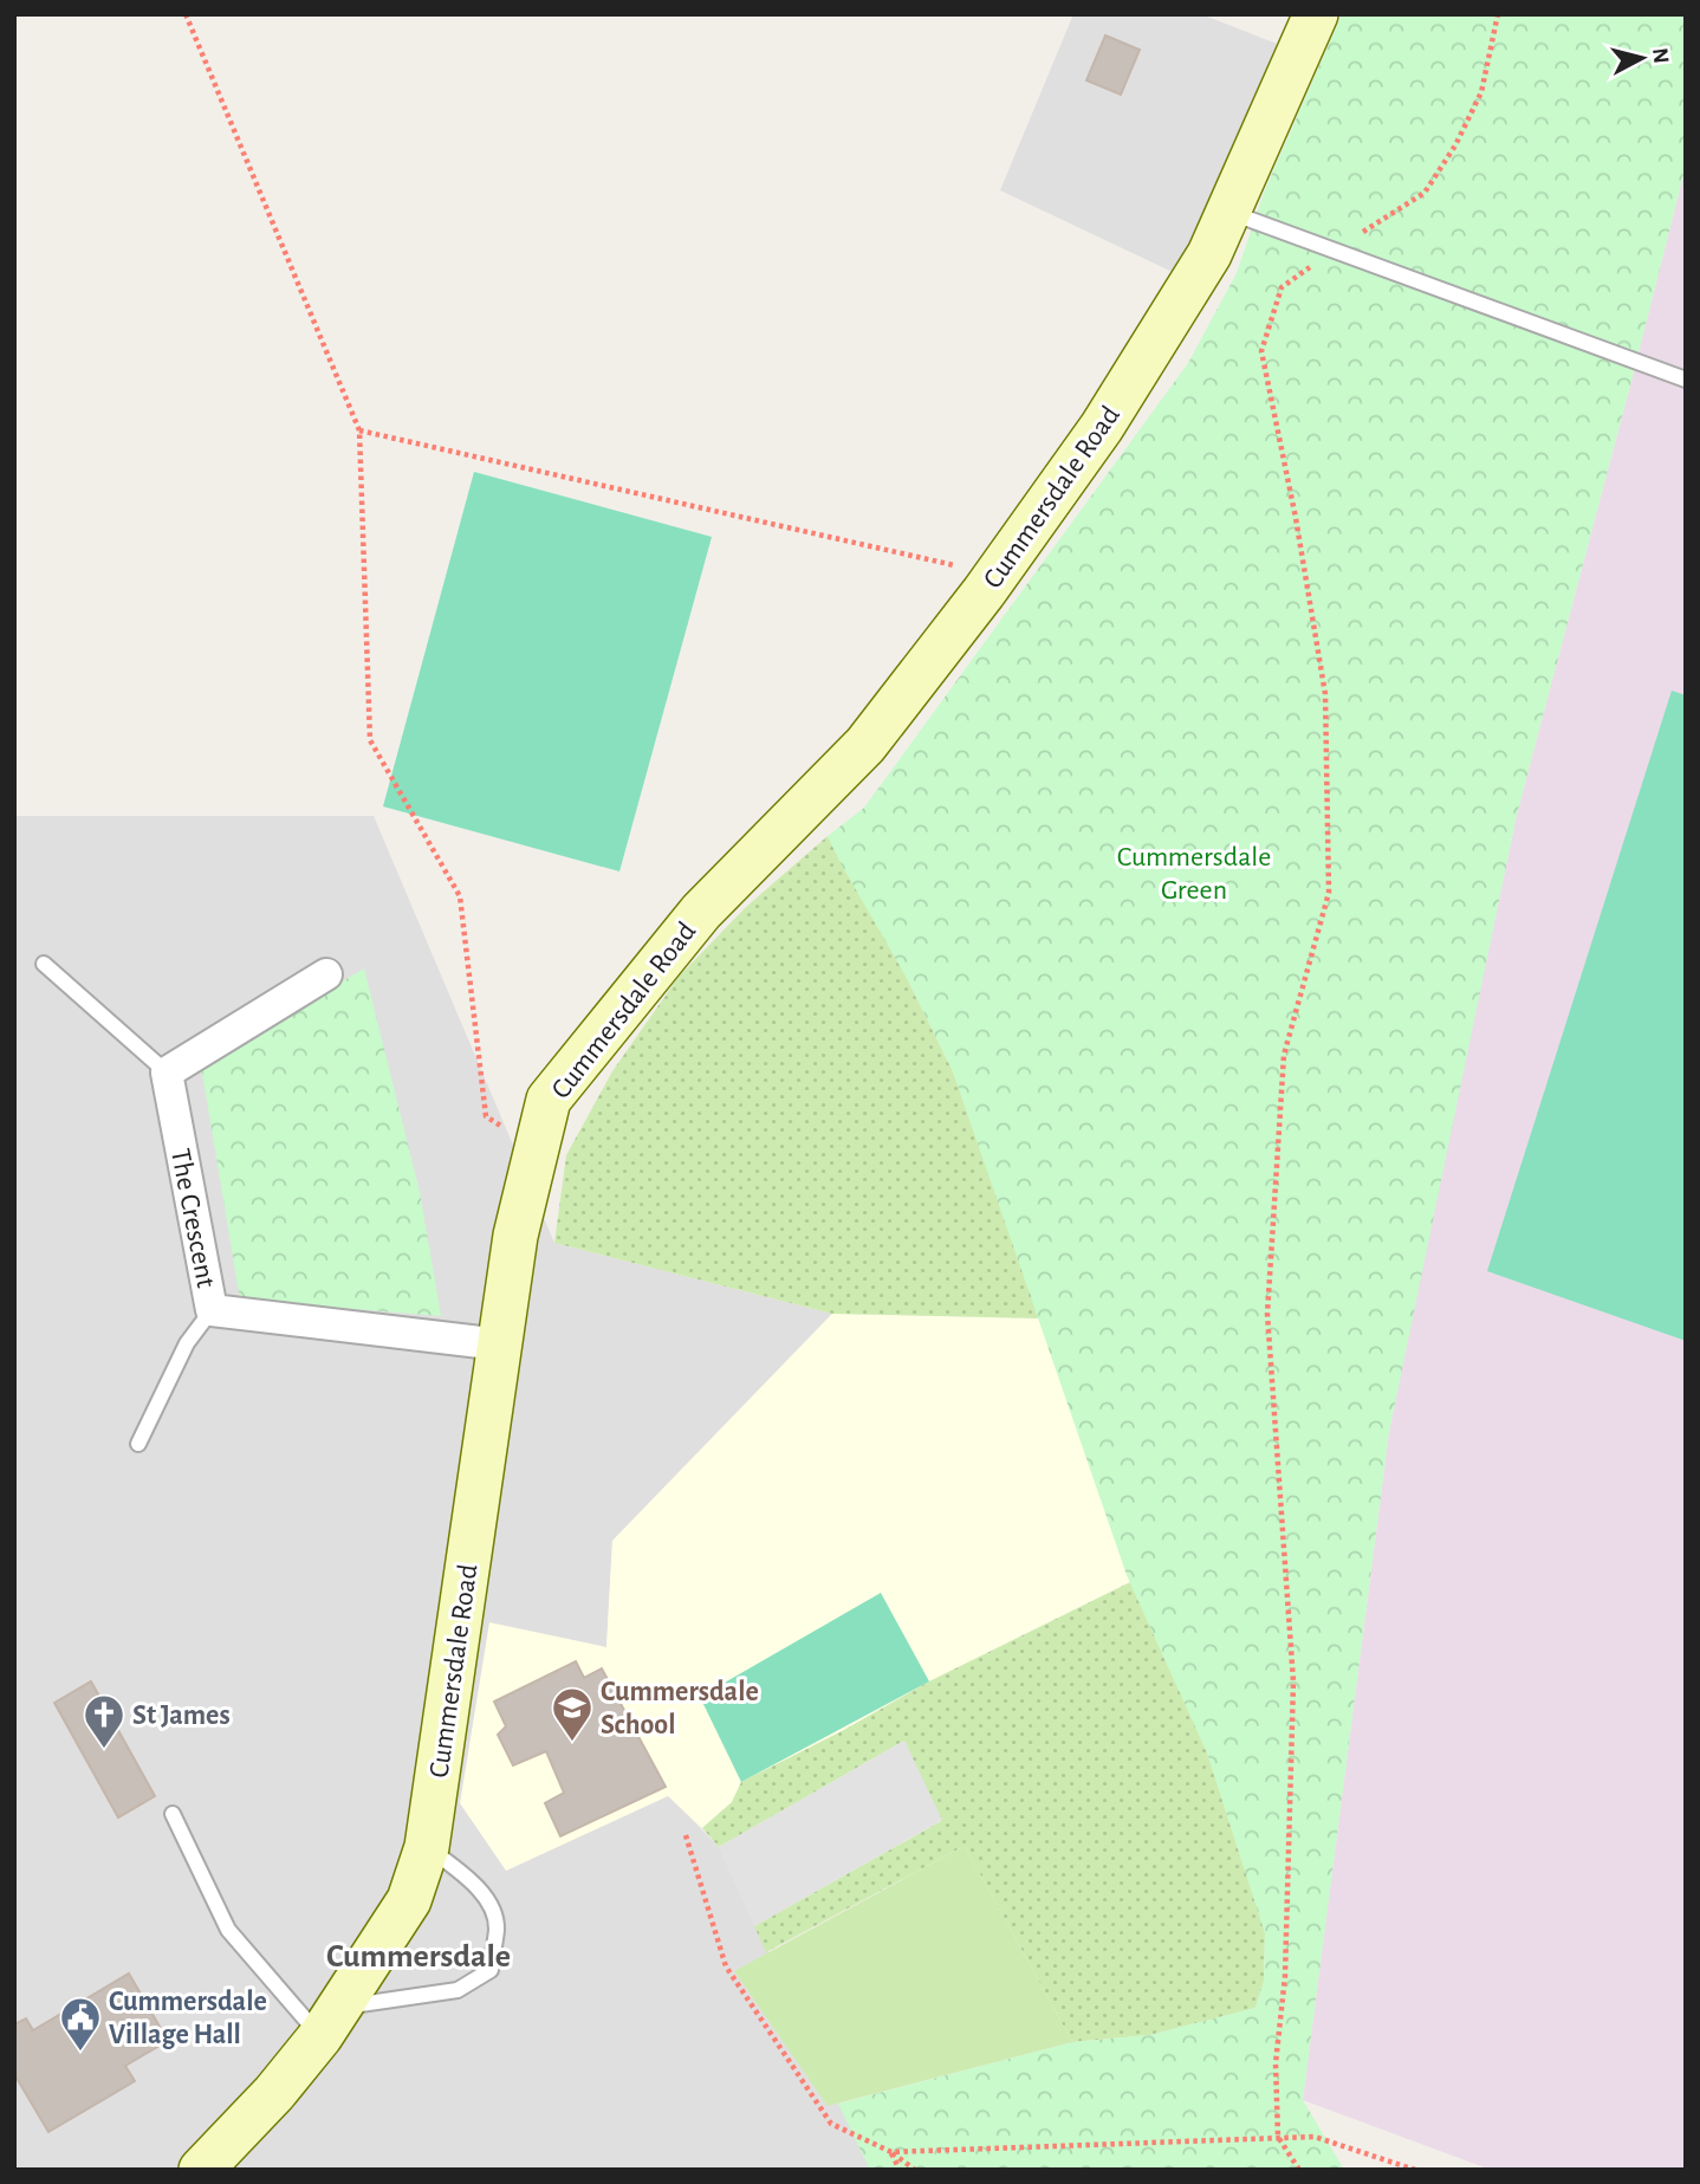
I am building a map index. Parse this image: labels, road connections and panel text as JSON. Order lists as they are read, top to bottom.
{
  "streets": {
    "street": ["Cummersdale Road", "The Crescent"]
  },
  "crossings": [
    ["Cummersdale Road", "The Crescent"]
  ],
  "districts": ["Cummersdale"],
  "parks": ["Cummersdale Green"],
  "places": {
    "school or university": ["Cummersdale School"],
    "church": ["St James"],
    "public building": ["Cummersdale Village Hall"]
  },
  "north": "right"
}
